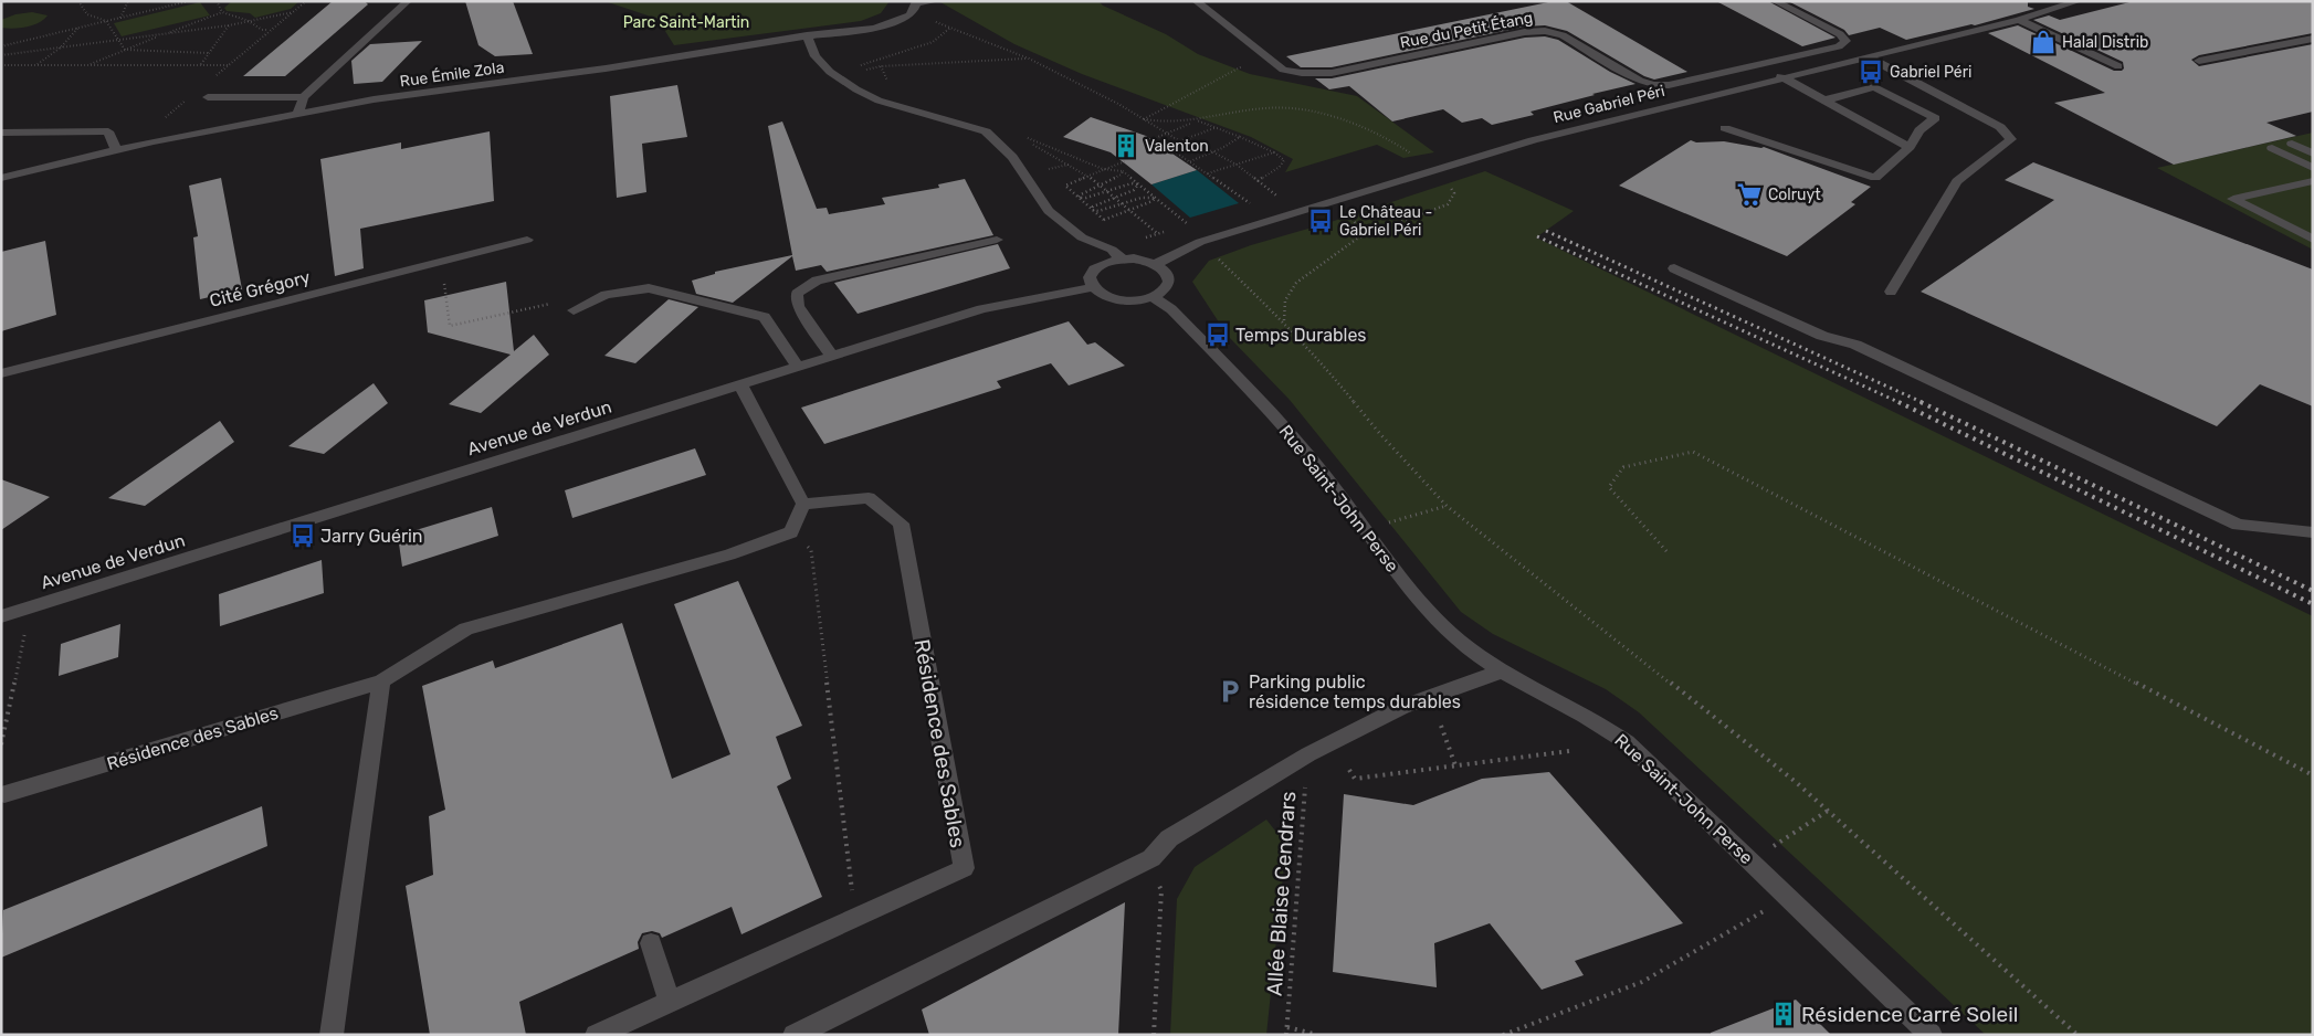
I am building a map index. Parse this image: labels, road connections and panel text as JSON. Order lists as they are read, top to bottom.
{
  "streets": {
    "street": [
      "Rue du Petit Étang",
      "Rue Émile Zola",
      "Rue Gabriel Péri",
      "Cité Grégory",
      "Avenue de Verdun",
      "Rue Saint-John Perse",
      "Résidence des Sables"
    ],
    "path": ["Allée Blaise Cendrars"]
  },
  "crossings": [
    ["Rue Gabriel Péri", "Avenue de Verdun"],
    ["Rue Gabriel Péri", "Rue Saint-John Perse"],
    ["Avenue de Verdun", "Rue Saint-John Perse"]
  ],
  "parks": ["Parc Saint-Martin"],
  "places": {
    "shop": ["Halal Distrib"],
    "bus stop": [
      "Gabriel Péri",
      "Le Château - Gabriel Péri",
      "Temps Durables",
      "Jarry Guérin"
    ],
    "building": ["Valenton", "Résidence Carré Soleil"],
    "supermarket": ["Colruyt"],
    "parking": ["Parking public résidence temps durables"]
  }
}
